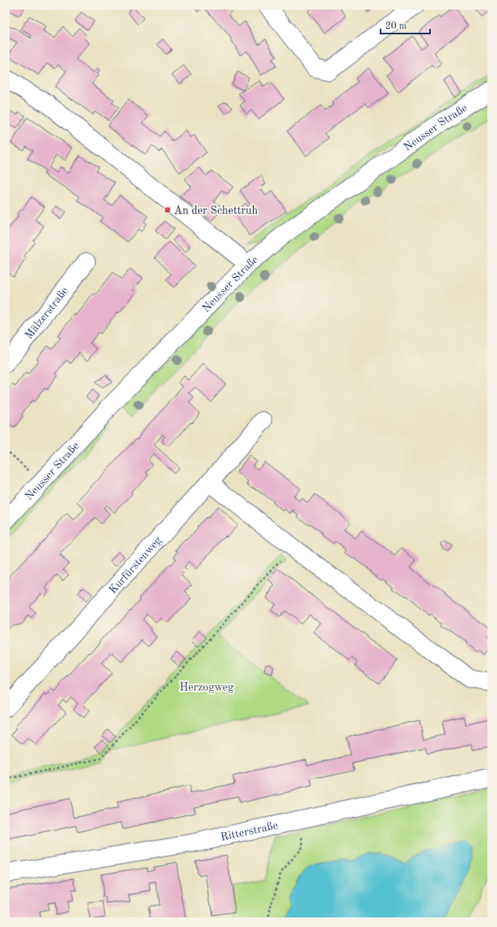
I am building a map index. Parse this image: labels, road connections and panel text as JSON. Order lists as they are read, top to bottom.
{
  "streets": {
    "street": [
      "Neusser Straße",
      "Mälzerstraße",
      "Kurfürstenweg",
      "Ritterstraße"
    ]
  },
  "parks": ["Herzogweg"],
  "places": {
    "transit": ["An der Schettruh"]
  },
  "scale_bar": "20 m"
}
